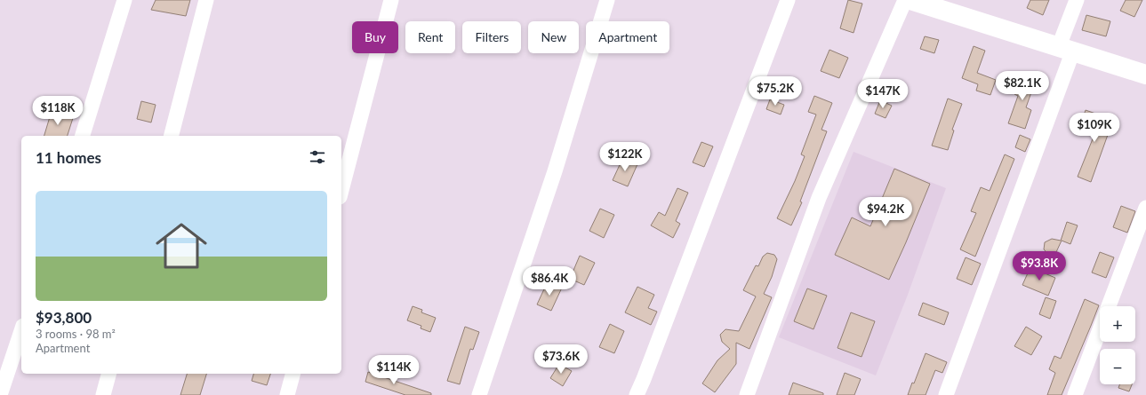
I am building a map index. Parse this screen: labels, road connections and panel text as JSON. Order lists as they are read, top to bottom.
{
  "page": {
    "chip": [
      "Buy",
      "Rent",
      "Filters",
      "New",
      "Apartment"
    ],
    "price": [
      "$82.1K",
      "$75.2K",
      "$147K",
      "$118K",
      "$109K",
      "$122K",
      "$94.2K",
      "$93.8K",
      "$86.4K",
      "$73.6K",
      "$114K"
    ],
    "heading": "11 homes",
    "list": [
      {
        "name": "$93,800",
        "note": "3 rooms · 98 m² · Apartment"
      }
    ],
    "map_buttons": ["+", "−"]
  }
}
